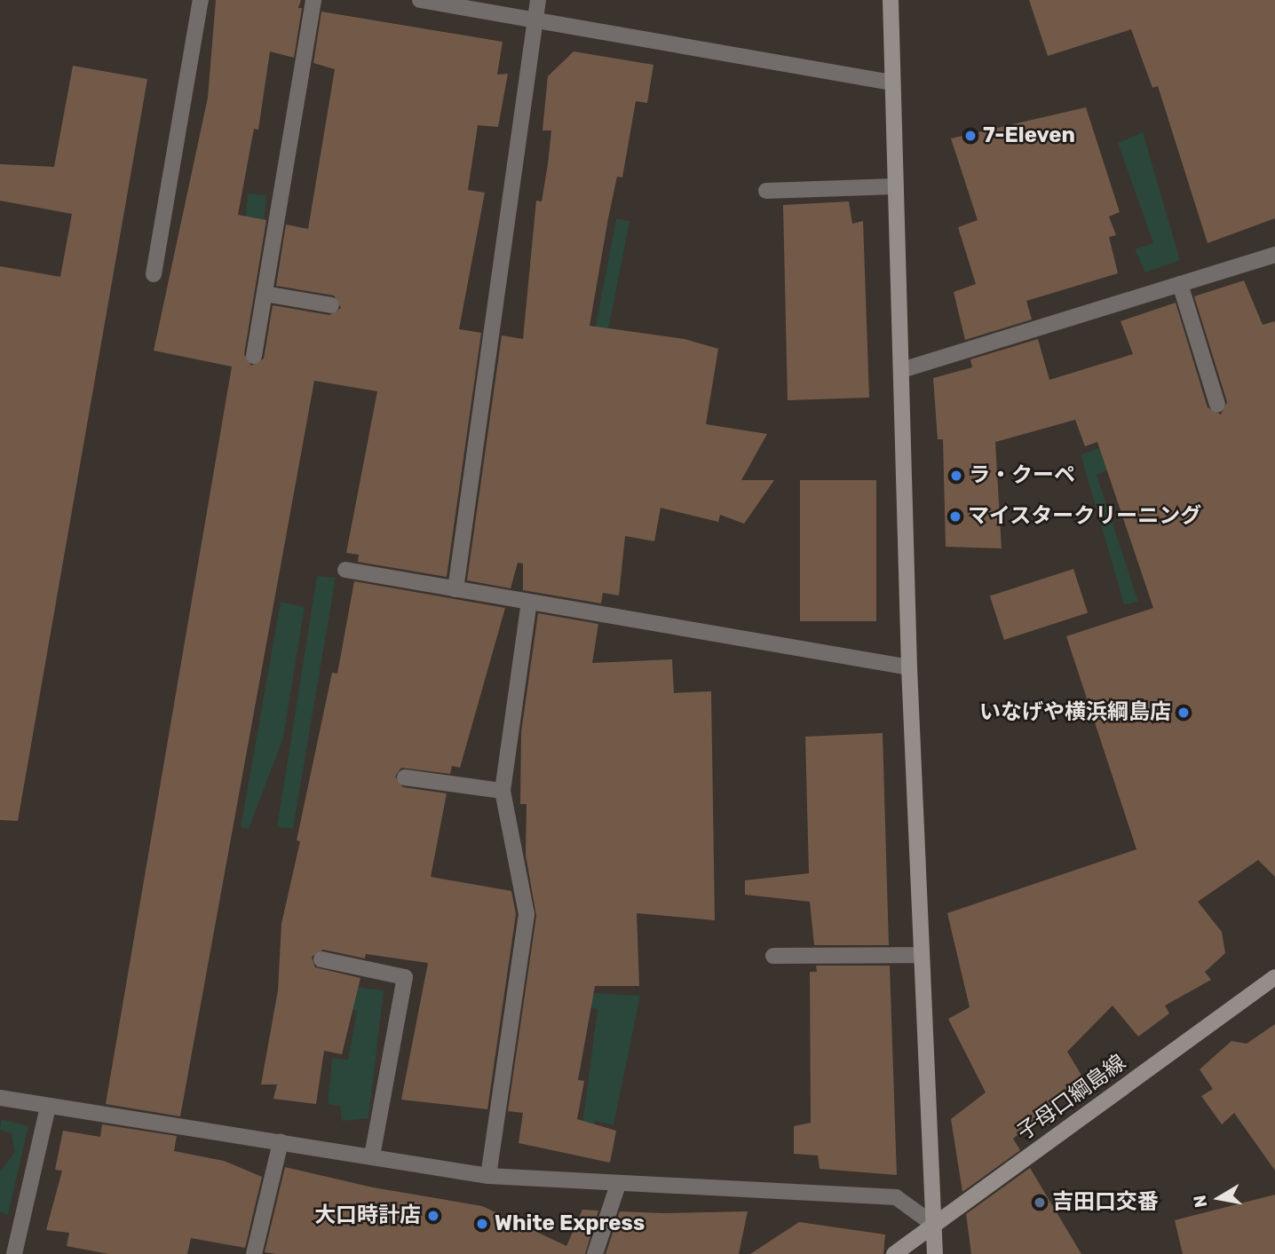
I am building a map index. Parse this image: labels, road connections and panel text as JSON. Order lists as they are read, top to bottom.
{
  "streets": {
    "street": ["子母口綱島線"]
  },
  "places": [
    "7-Eleven",
    "ラ・クーペ",
    "マイスタークリーニング",
    "いなげや横浜綱島店",
    "吉田口交番",
    "大口時計店",
    "White Express"
  ],
  "north": "left"
}
